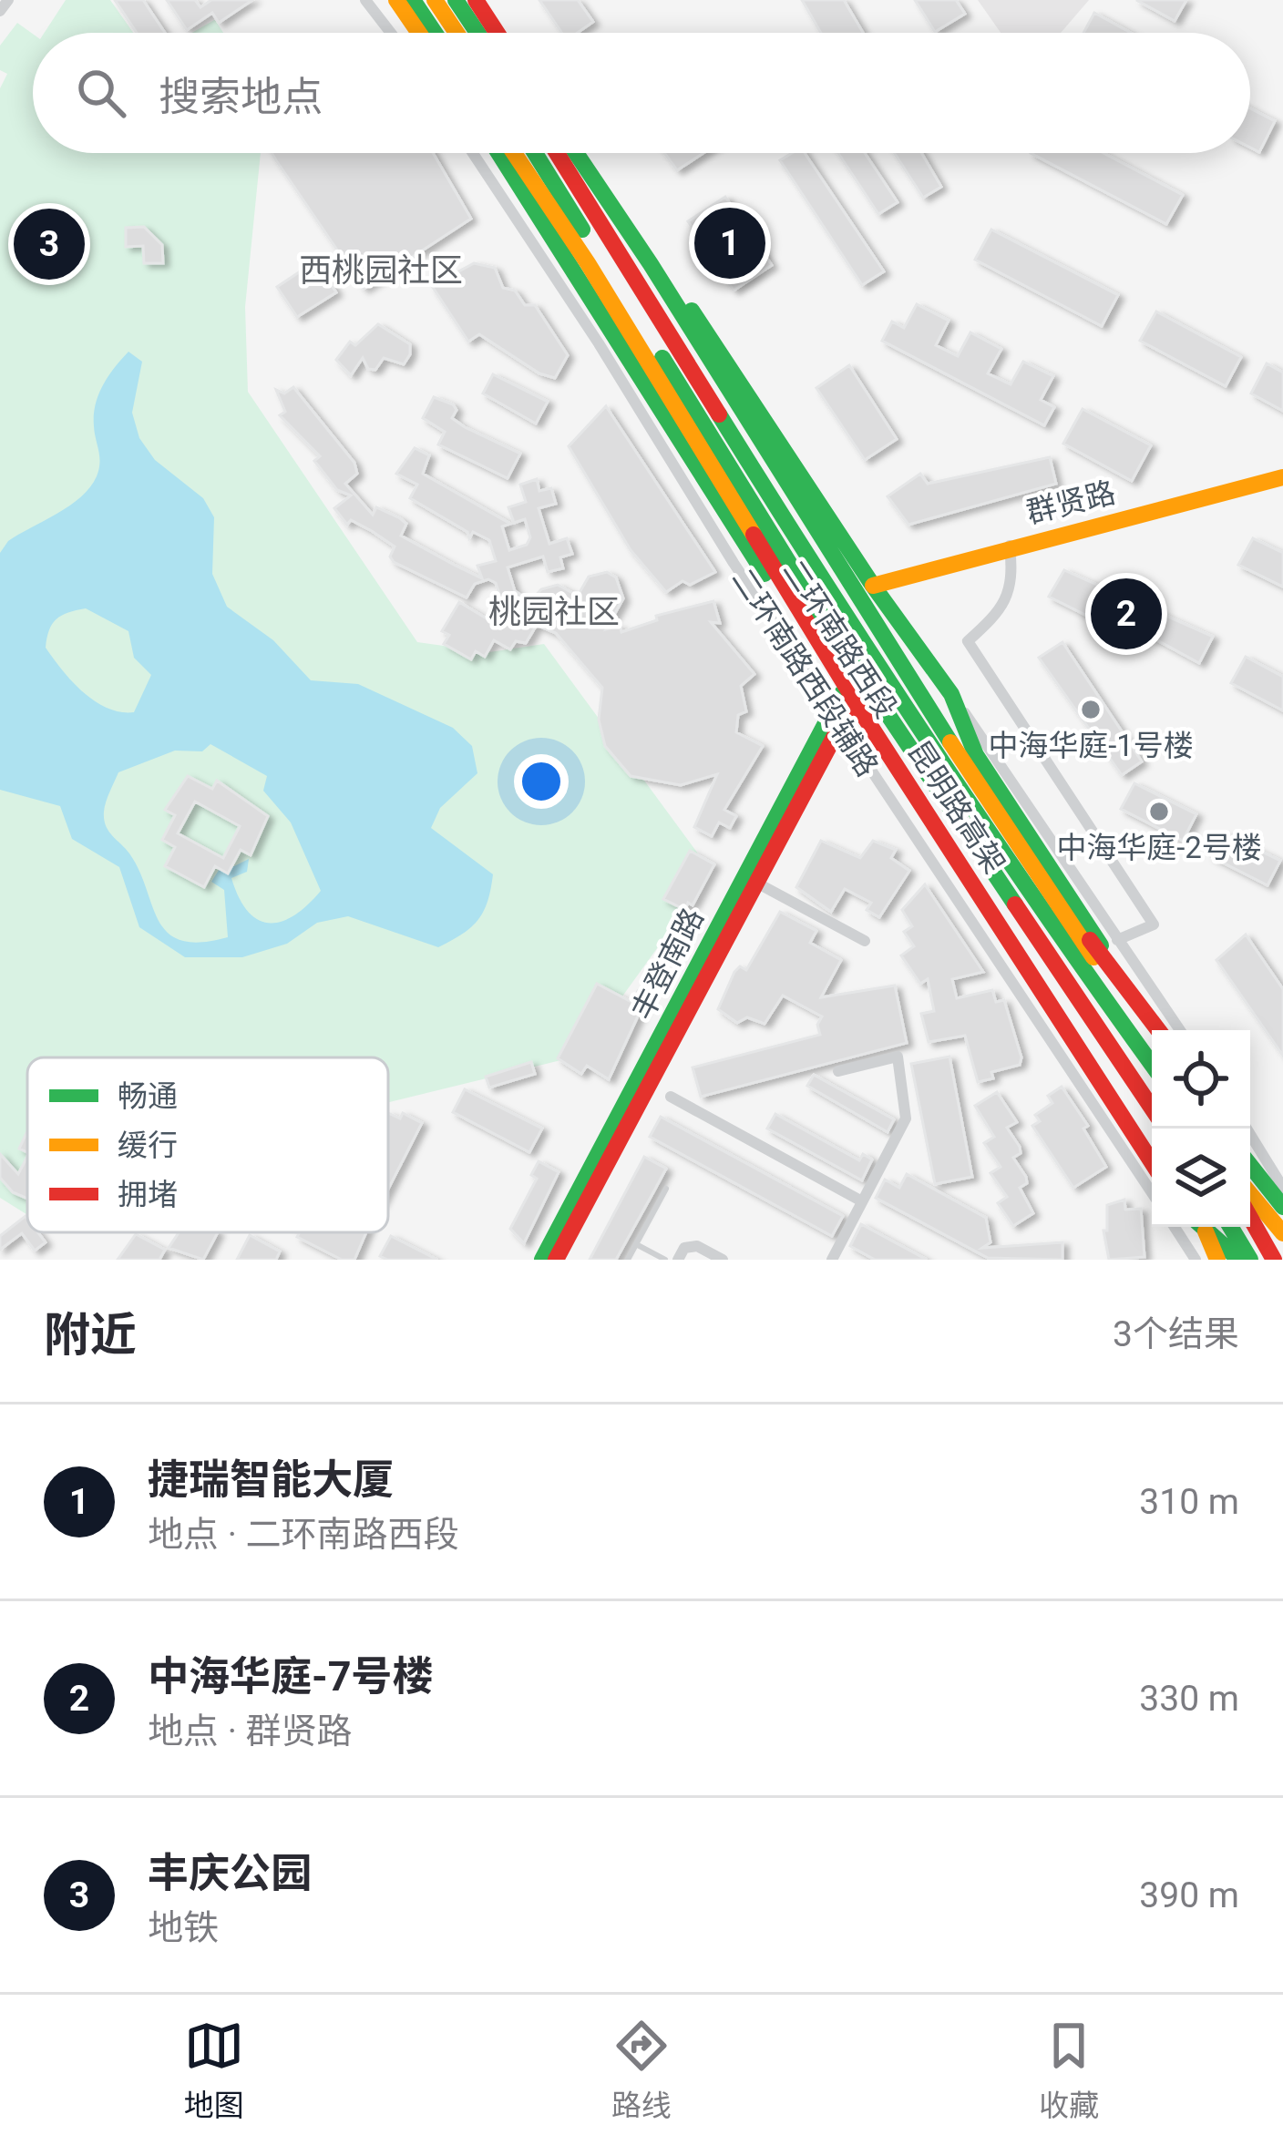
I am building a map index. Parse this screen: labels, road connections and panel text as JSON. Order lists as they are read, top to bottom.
{
  "streets": {
    "main road": [
      "群贤路",
      "二环南路西段",
      "昆明路高架",
      "丰登南路"
    ],
    "street": ["二环南路西段辅路"]
  },
  "crossings": [
    ["群贤路", "二环南路西段"],
    ["二环南路西段", "丰登南路"],
    ["二环南路西段辅路", "丰登南路"]
  ],
  "districts": ["西桃园社区", "桃园社区"],
  "places": ["中海华庭-1号楼", "中海华庭-2号楼"],
  "legend": ["畅通", "缓行", "拥堵"],
  "page": {
    "search": "搜索地点",
    "pins": ["1", "3", "2"],
    "heading": ["附近", "3个结果"],
    "list": [
      {
        "mark": "1",
        "name": "捷瑞智能大厦",
        "note": "地点 · 二环南路西段",
        "value": "310 m"
      },
      {
        "mark": "2",
        "name": "中海华庭-7号楼",
        "note": "地点 · 群贤路",
        "value": "330 m"
      },
      {
        "mark": "3",
        "name": "丰庆公园",
        "note": "地铁",
        "value": "390 m"
      }
    ],
    "nav": ["地图", "路线", "收藏"]
  }
}
